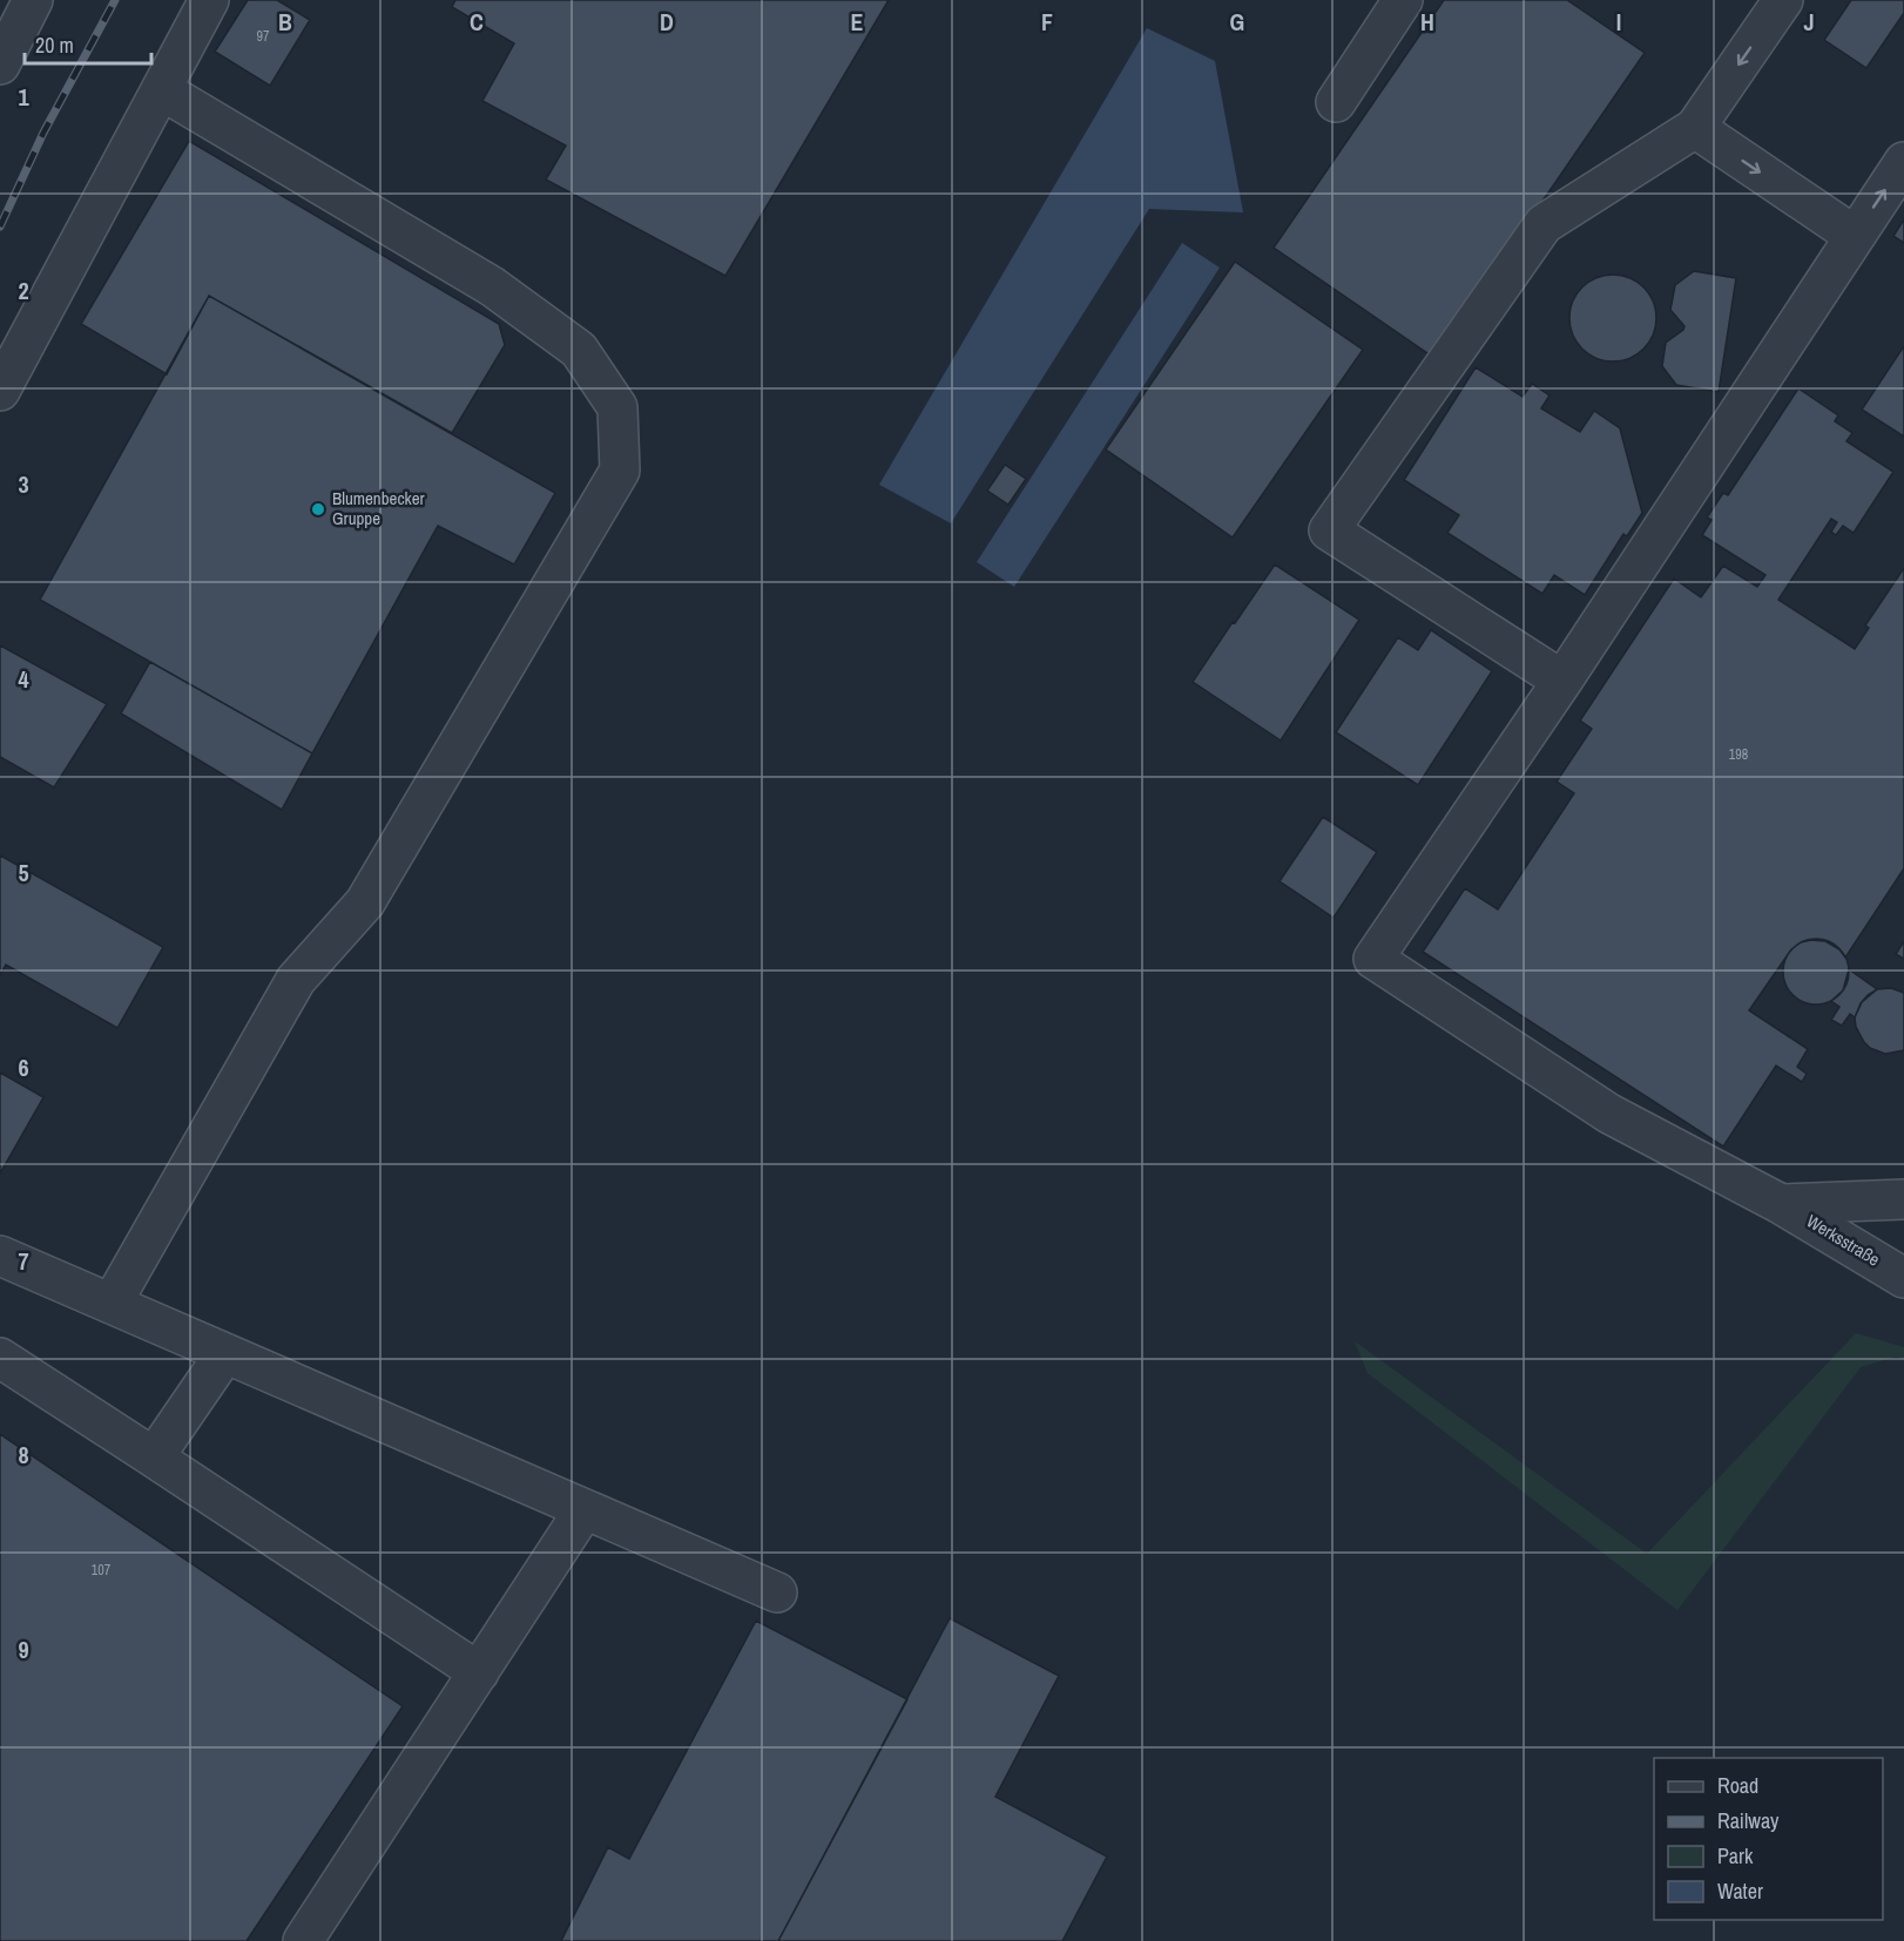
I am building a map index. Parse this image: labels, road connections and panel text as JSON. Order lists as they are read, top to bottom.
{
  "streets": {
    "street": ["Werksstraße"]
  },
  "places": ["Blumenbecker Gruppe"],
  "house_numbers": ["97", "198", "107"],
  "legend": [
    "Road",
    "Railway",
    "Park",
    "Water"
  ],
  "scale_bar": "20 m",
  "grid": {
    "columns": [
      "B",
      "C",
      "D",
      "E",
      "F",
      "G",
      "H",
      "I",
      "J"
    ],
    "rows": [
      "1",
      "2",
      "3",
      "4",
      "5",
      "6",
      "7",
      "8",
      "9"
    ]
  }
}
